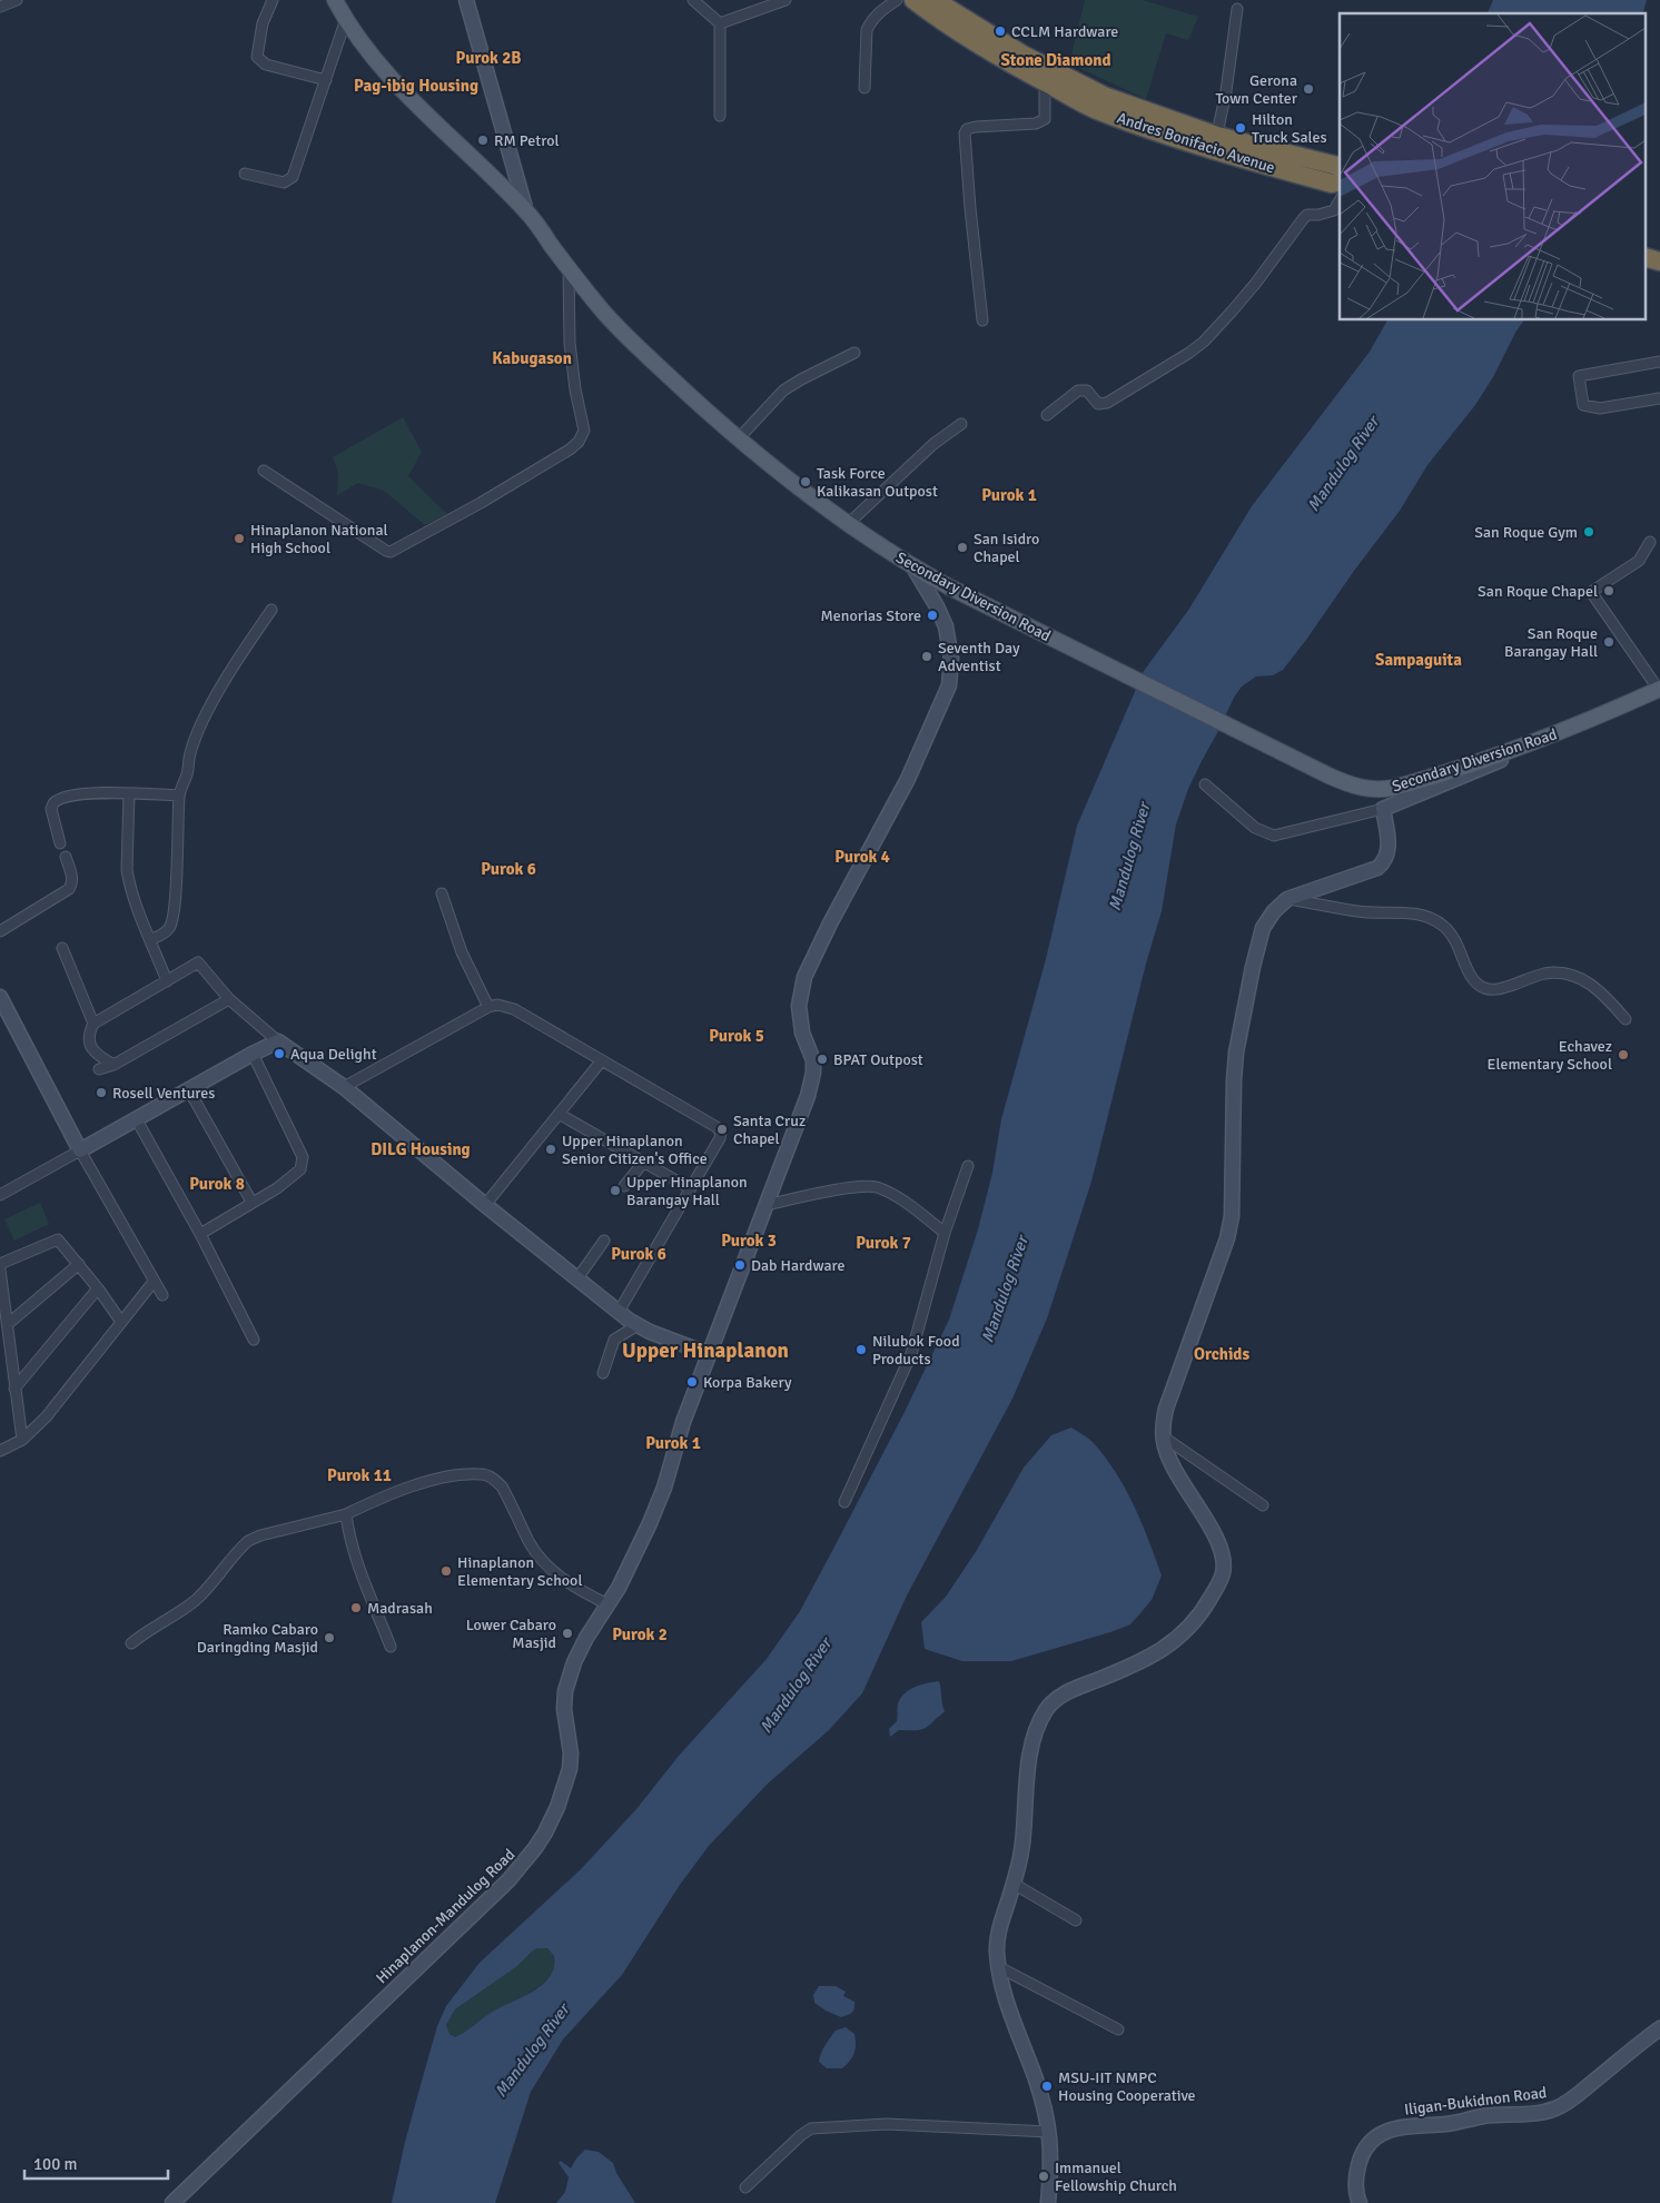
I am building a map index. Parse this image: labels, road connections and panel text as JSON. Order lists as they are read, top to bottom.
{
  "streets": {
    "highway": ["Andres Bonifacio Avenue"],
    "main road": ["Secondary Diversion Road"],
    "street": ["Hinaplanon-Mandulog Road", "Iligan-Bukidnon Road"]
  },
  "crossings": [
    ["Secondary Diversion Road", "Hinaplanon-Mandulog Road"]
  ],
  "districts": [
    "Purok 2B",
    "Stone Diamond",
    "Pag-ibig Housing",
    "Kabugason",
    "Purok 1",
    "Sampaguita",
    "Purok 4",
    "Purok 6",
    "Purok 5",
    "DILG Housing",
    "Purok 8",
    "Purok 3",
    "Purok 7",
    "Purok 6",
    "Upper Hinaplanon",
    "Orchids",
    "Purok 1",
    "Purok 11",
    "Purok 2"
  ],
  "water": ["Mandulog River"],
  "places": [
    "CCLM Hardware",
    "Gerona Town Center",
    "Hilton Truck Sales",
    "RM Petrol",
    "Task Force Kalikasan Outpost",
    "San Roque Gym",
    "Hinaplanon National High School",
    "San Isidro Chapel",
    "San Roque Chapel",
    "Menorias Store",
    "San Roque Barangay Hall",
    "Seventh Day Adventist",
    "Aqua Delight",
    "Echavez Elementary School",
    "BPAT Outpost",
    "Rosell Ventures",
    "Santa Cruz Chapel",
    "Upper Hinaplanon Senior Citizen's Office",
    "Upper Hinaplanon Barangay Hall",
    "Dab Hardware",
    "Nilubok Food Products",
    "Korpa Bakery",
    "Hinaplanon Elementary School",
    "Madrasah",
    "Lower Cabaro Masjid",
    "Ramko Cabaro Daringding Masjid",
    "MSU-IIT NMPC Housing Cooperative",
    "Immanuel Fellowship Church"
  ],
  "scale_bar": "100 m"
}
